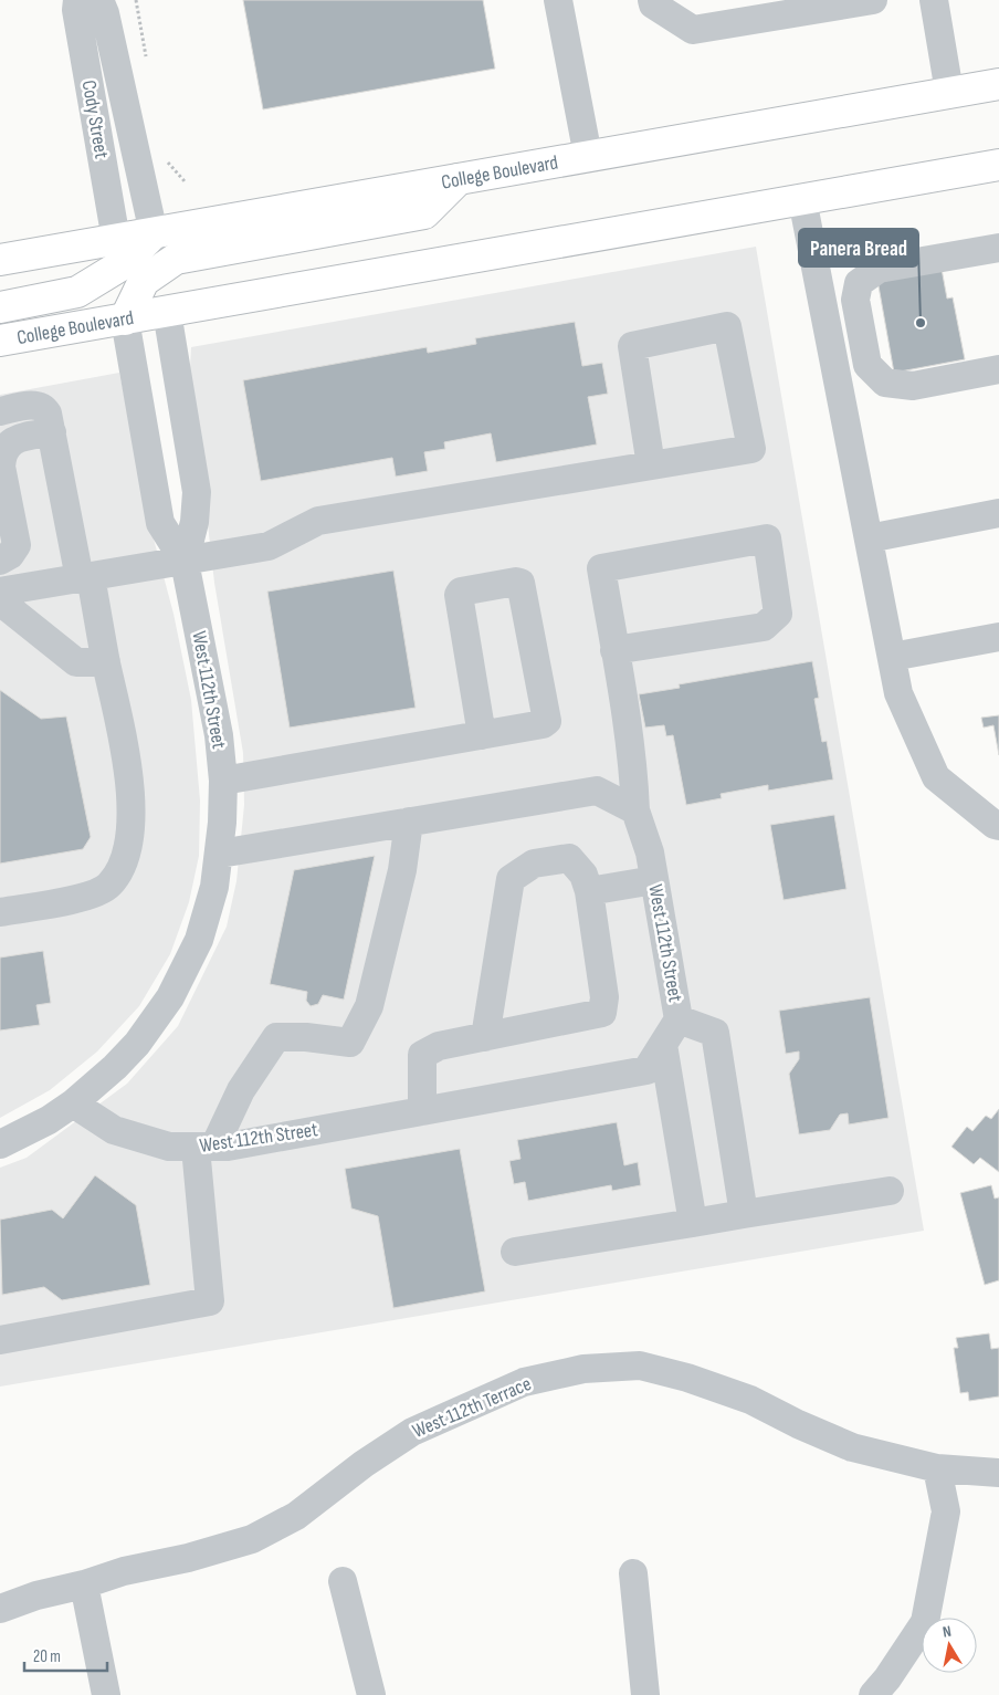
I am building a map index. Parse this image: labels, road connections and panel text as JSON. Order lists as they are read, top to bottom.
{
  "streets": {
    "main road": ["College Boulevard"],
    "street": ["Cody Street", "West 112th Street", "West 112th Terrace"]
  },
  "crossings": [
    ["Cody Street", "College Boulevard"],
    ["College Boulevard", "West 112th Street"]
  ],
  "places": ["Panera Bread"],
  "scale_bar": "20 m",
  "north": "top"
}
